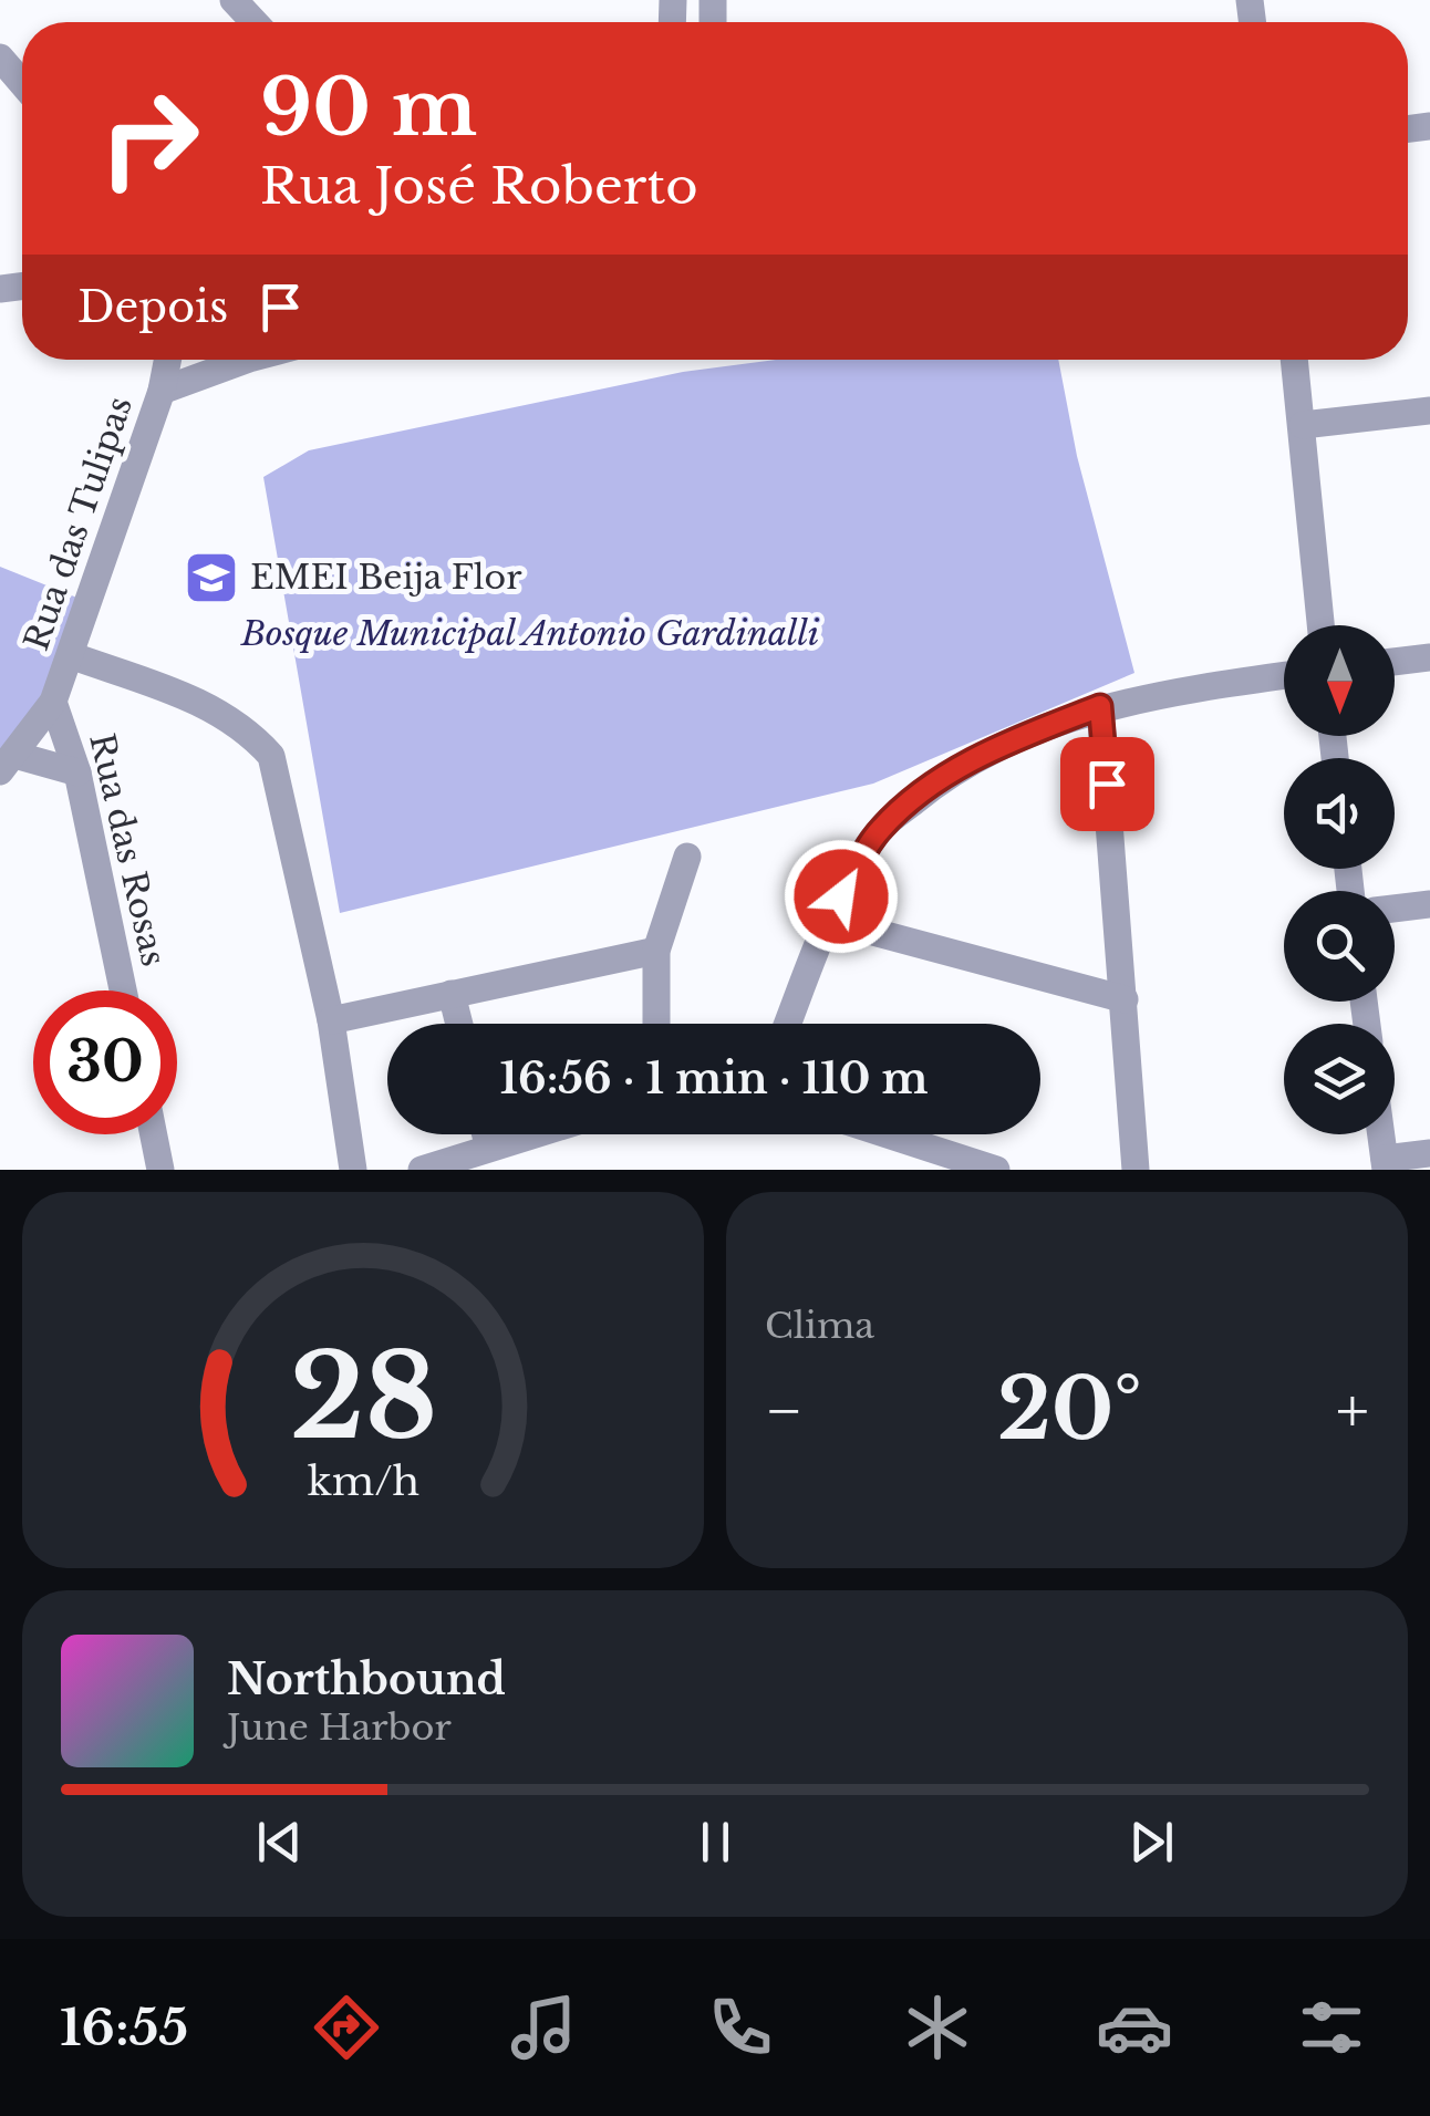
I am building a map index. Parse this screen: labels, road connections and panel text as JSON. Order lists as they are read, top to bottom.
{
  "streets": {
    "street": ["Rua das Tulipas", "Rua das Rosas"]
  },
  "crossings": [
    ["Rua das Tulipas", "Rua das Rosas"]
  ],
  "parks": ["Bosque Municipal Antonio Gardinalli"],
  "places": {
    "school or university": ["EMEI Beija Flor"]
  },
  "north": "bottom",
  "page": {
    "turn": ["90 m", "Rua José Roberto"],
    "then": "Depois",
    "limit": "30",
    "trip": "16:56 · 1 min · 110 m",
    "tile": "Clima",
    "heat": ["−", "20°", "+"],
    "song": ["Northbound", "June Harbor"],
    "tabs": "16:55",
    "gauge": ["28", "km/h"]
  }
}
